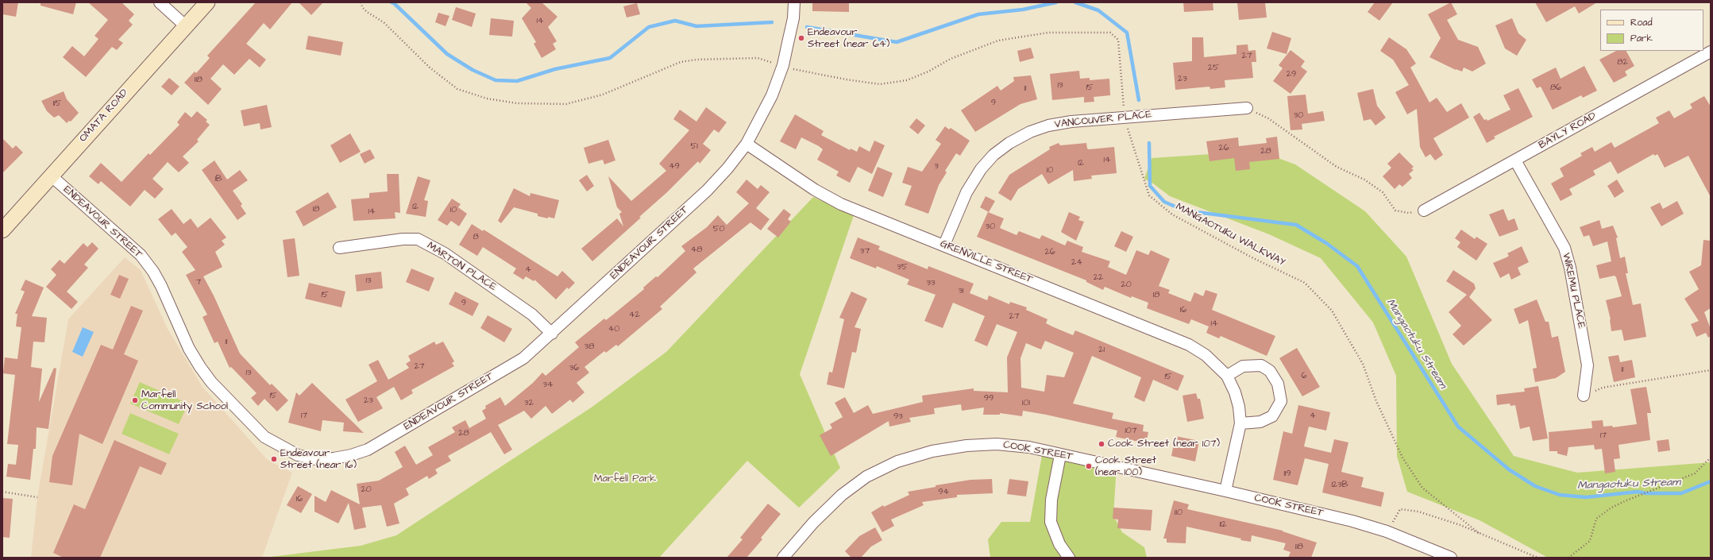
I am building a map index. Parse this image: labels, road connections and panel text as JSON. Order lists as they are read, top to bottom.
{
  "streets": {
    "main road": ["OMATA ROAD"],
    "street": [
      "VANCOUVER PLACE",
      "BAYLY ROAD",
      "ENDEAVOUR STREET",
      "GRENVILLE STREET",
      "MARTON PLACE",
      "WIREMU PLACE",
      "COOK STREET"
    ],
    "path": ["MANGAOTUKU WALKWAY"]
  },
  "crossings": [
    ["OMATA ROAD", "ENDEAVOUR STREET"],
    ["VANCOUVER PLACE", "MANGAOTUKU WALKWAY"],
    ["VANCOUVER PLACE", "GRENVILLE STREET"],
    ["BAYLY ROAD", "WIREMU PLACE"],
    ["ENDEAVOUR STREET", "MANGAOTUKU WALKWAY"],
    ["ENDEAVOUR STREET", "GRENVILLE STREET"],
    ["ENDEAVOUR STREET", "MARTON PLACE"],
    ["MANGAOTUKU WALKWAY", "COOK STREET"],
    ["GRENVILLE STREET", "COOK STREET"]
  ],
  "water": ["Mangaotuku Stream"],
  "parks": ["Marfell Park"],
  "places": [
    "Endeavour Street (near 64)",
    "Marfell Community School",
    "Cook Street (near 107)",
    "Endeavour Street (near 16)",
    "Cook Street (near 100)"
  ],
  "house_numbers": [
    "14",
    "27",
    "82",
    "25",
    "29",
    "23",
    "118",
    "13",
    "15",
    "86",
    "11",
    "9",
    "115",
    "30",
    "51",
    "26",
    "28",
    "14",
    "12",
    "49",
    "3",
    "10",
    "1B",
    "12",
    "18",
    "10",
    "14",
    "30",
    "50",
    "8",
    "48",
    "37",
    "26",
    "24",
    "35",
    "4",
    "22",
    "13",
    "7",
    "33",
    "20",
    "31",
    "15",
    "18",
    "9",
    "16",
    "42",
    "27",
    "14",
    "40",
    "11",
    "38",
    "21",
    "27",
    "36",
    "11",
    "13",
    "6",
    "15",
    "34",
    "15",
    "99",
    "23",
    "32",
    "101",
    "17",
    "4",
    "93",
    "107",
    "28",
    "17",
    "119",
    "123B",
    "20",
    "94",
    "16",
    "110",
    "112",
    "118"
  ],
  "legend": ["Road", "Park"]
}
